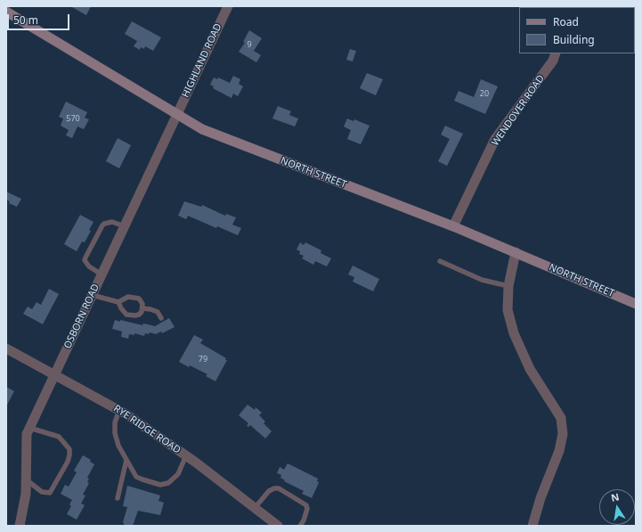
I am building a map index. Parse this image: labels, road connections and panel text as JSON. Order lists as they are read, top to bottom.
{
  "streets": {
    "main road": ["NORTH STREET"],
    "street": [
      "HIGHLAND ROAD",
      "WENDOVER ROAD",
      "OSBORN ROAD",
      "RYE RIDGE ROAD"
    ]
  },
  "crossings": [
    ["HIGHLAND ROAD", "NORTH STREET"],
    ["HIGHLAND ROAD", "OSBORN ROAD"],
    ["WENDOVER ROAD", "NORTH STREET"],
    ["NORTH STREET", "OSBORN ROAD"],
    ["OSBORN ROAD", "RYE RIDGE ROAD"]
  ],
  "house_numbers": [
    "9",
    "20",
    "570",
    "79"
  ],
  "legend": ["Road", "Building"],
  "scale_bar": "50 m",
  "north": "top"
}
